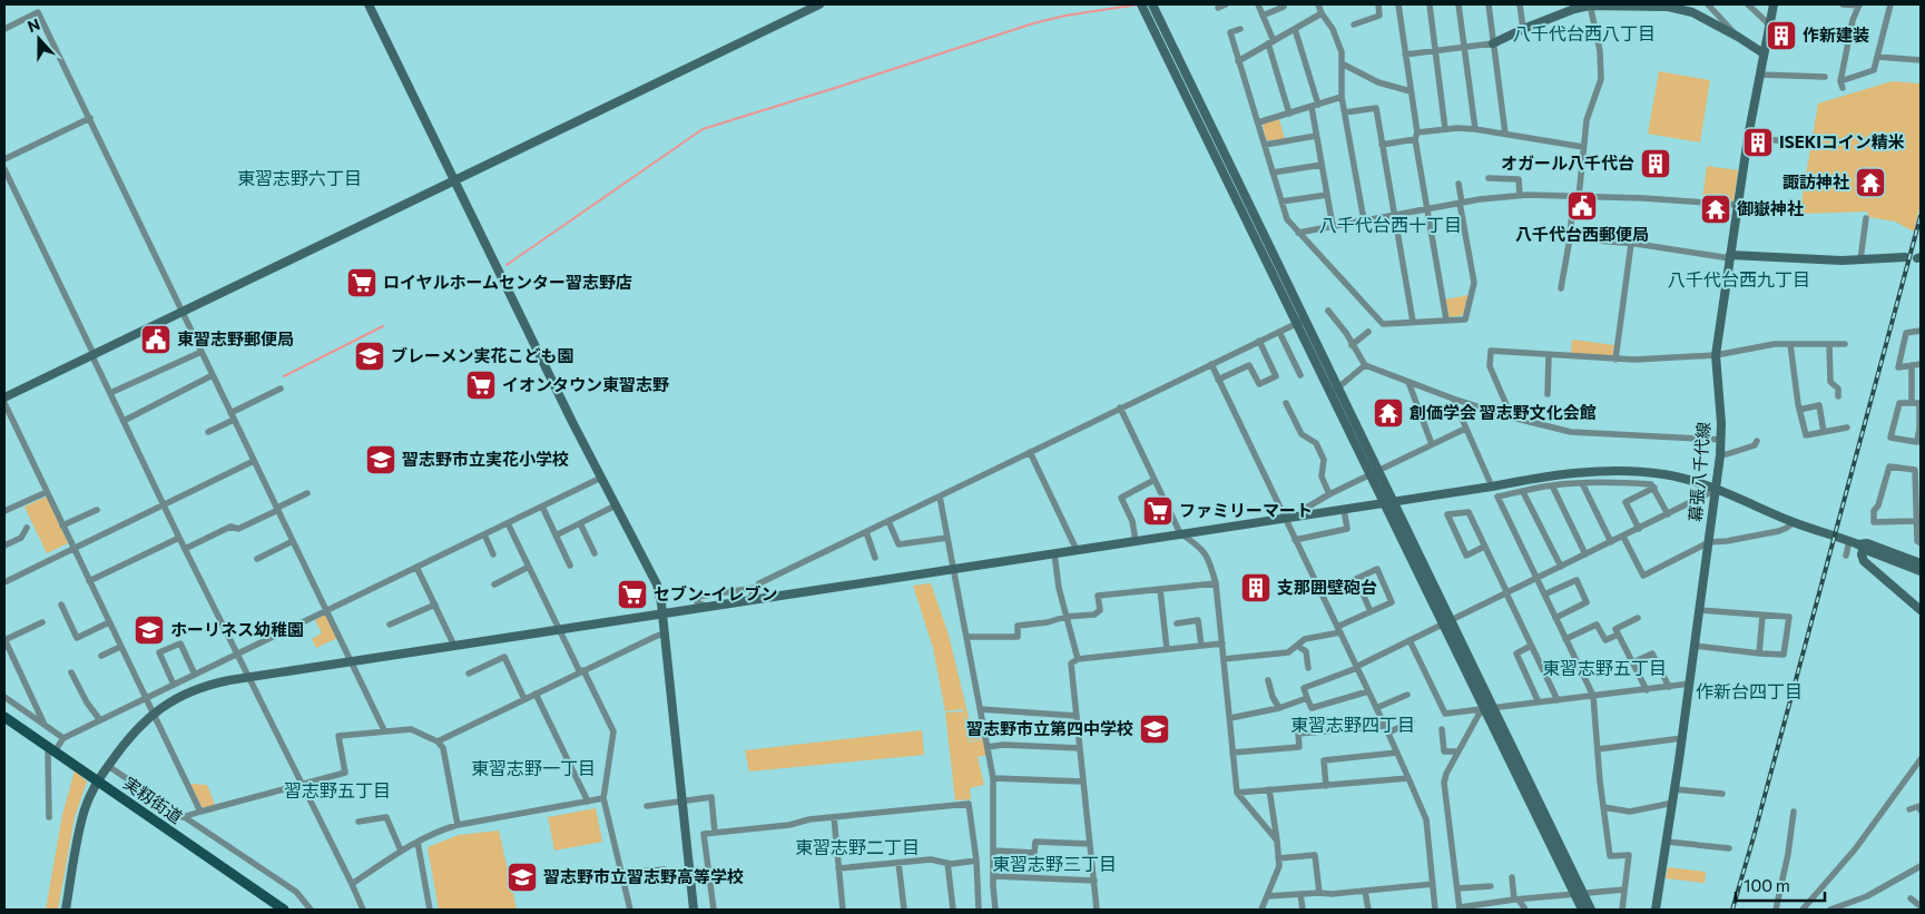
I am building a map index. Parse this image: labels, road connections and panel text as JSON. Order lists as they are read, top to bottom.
{
  "streets": {
    "main road": ["実籾街道"],
    "street": ["幕張八千代線"]
  },
  "districts": [
    "八千代台西八丁目",
    "東習志野六丁目",
    "八千代台西十丁目",
    "八千代台西九丁目",
    "東習志野五丁目",
    "作新台四丁目",
    "東習志野四丁目",
    "東習志野一丁目",
    "習志野五丁目",
    "東習志野二丁目",
    "東習志野三丁目"
  ],
  "places": {
    "building": [
      "作新建装",
      "ISEKIコイン精米",
      "オガール八千代台",
      "支那囲壁砲台"
    ],
    "temple": ["諏訪神社", "御嶽神社", "創価学会 習志野文化会館"],
    "public building": ["八千代台西郵便局", "東習志野郵便局"],
    "supermarket": [
      "ロイヤルホームセンター習志野店",
      "イオンタウン東習志野",
      "ファミリーマート",
      "セブン-イレブン"
    ],
    "school or university": [
      "ブレーメン実花こども園",
      "習志野市立実花小学校",
      "ホーリネス幼稚園",
      "習志野市立第四中学校",
      "習志野市立習志野高等学校"
    ]
  },
  "scale_bar": "100 m",
  "north": "top"
}
